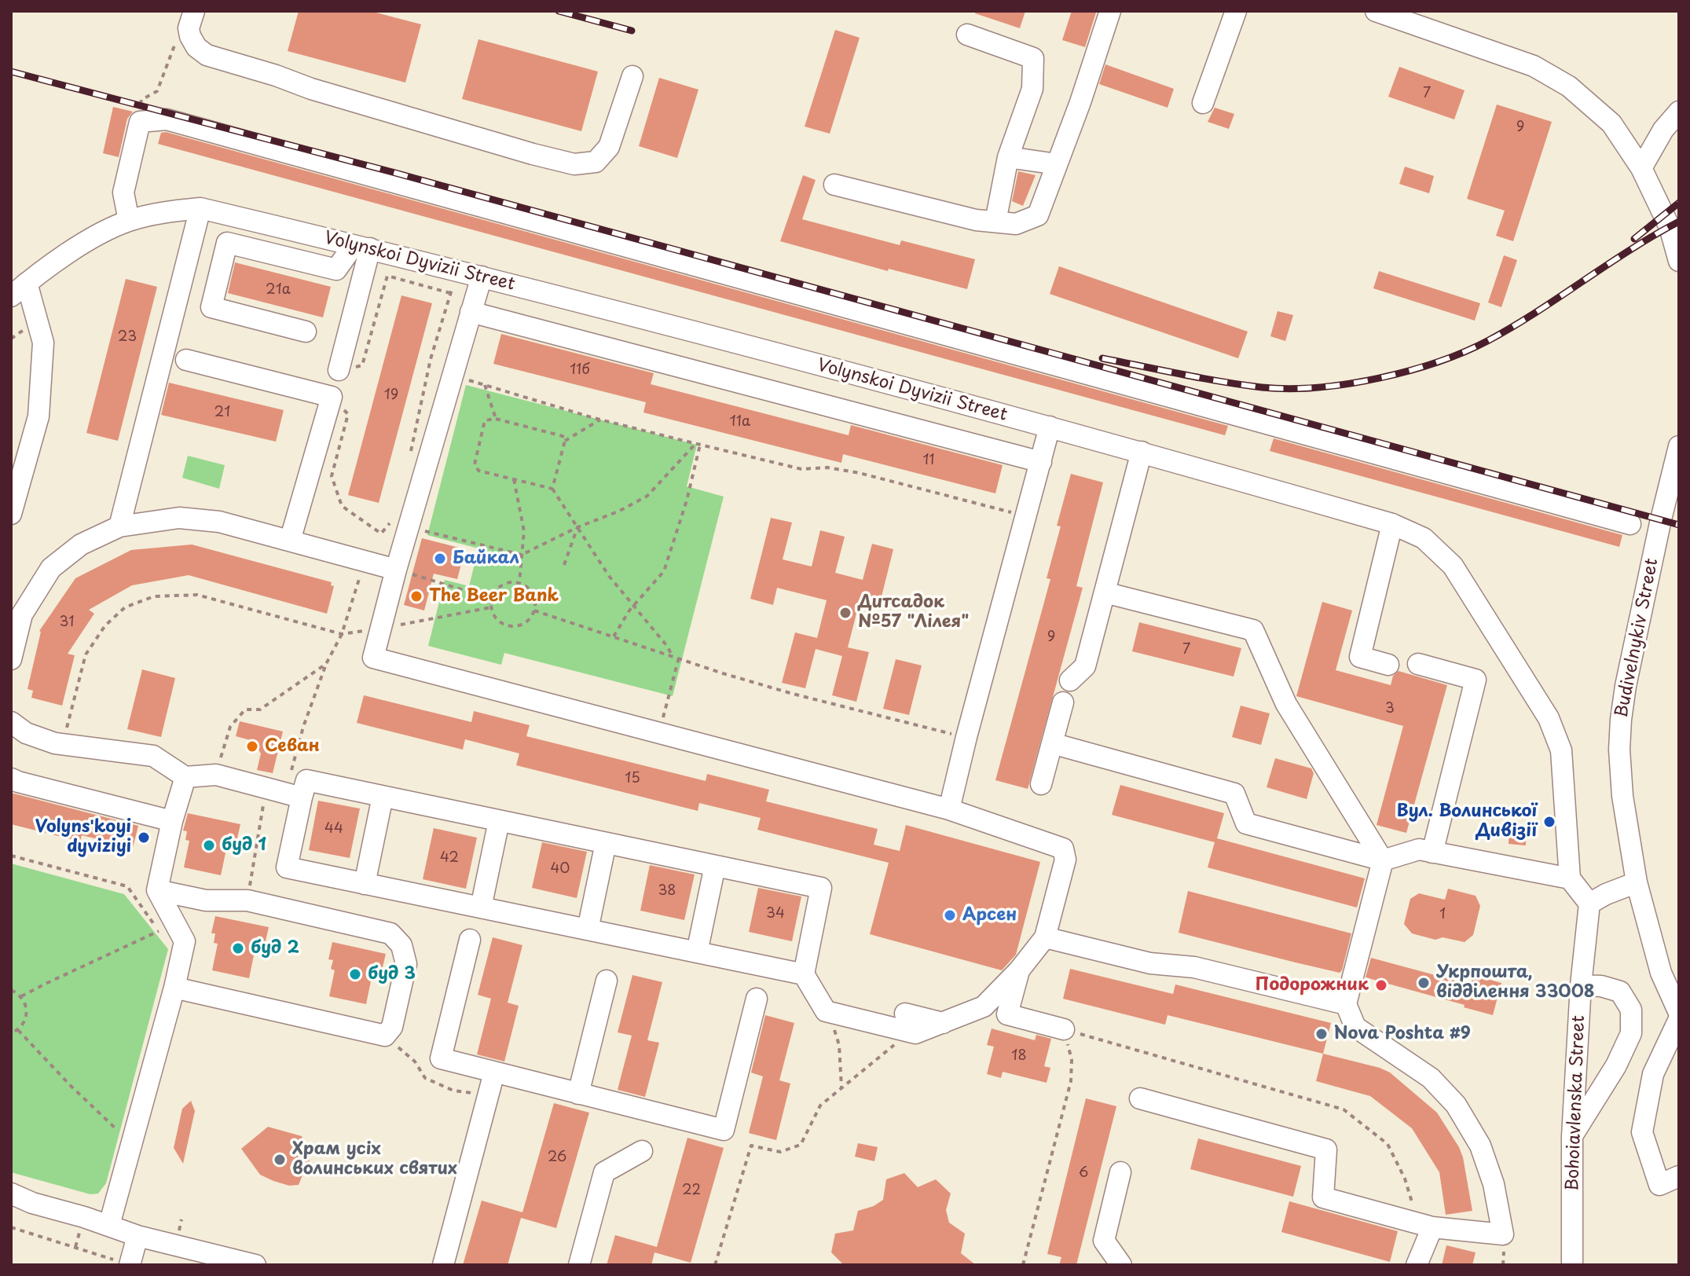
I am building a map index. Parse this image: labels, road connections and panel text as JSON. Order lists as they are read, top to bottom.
{
  "streets": {
    "street": ["Volynskoi Dyvizii Street", "Budivelnykiv Street", "Bohoiavlenska Street"]
  },
  "places": [
    "Байкал",
    "The Beer Bank",
    "Дитсадок №57 \"Лілея\"",
    "Севан",
    "Вул. Волинської Дивізії",
    "Volynsʹkoyi dyviziyi",
    "буд 1",
    "Арсен",
    "буд 2",
    "буд 3",
    "Укрпошта, відділення 33008",
    "Подорожник",
    "Nova Poshta #9",
    "Храм усіх волинських святих"
  ],
  "house_numbers": [
    "7",
    "9",
    "21а",
    "23",
    "11б",
    "19",
    "21",
    "11а",
    "11",
    "31",
    "9",
    "7",
    "3",
    "15",
    "44",
    "42",
    "40",
    "38",
    "34",
    "1",
    "18",
    "26",
    "6",
    "22"
  ]
}
